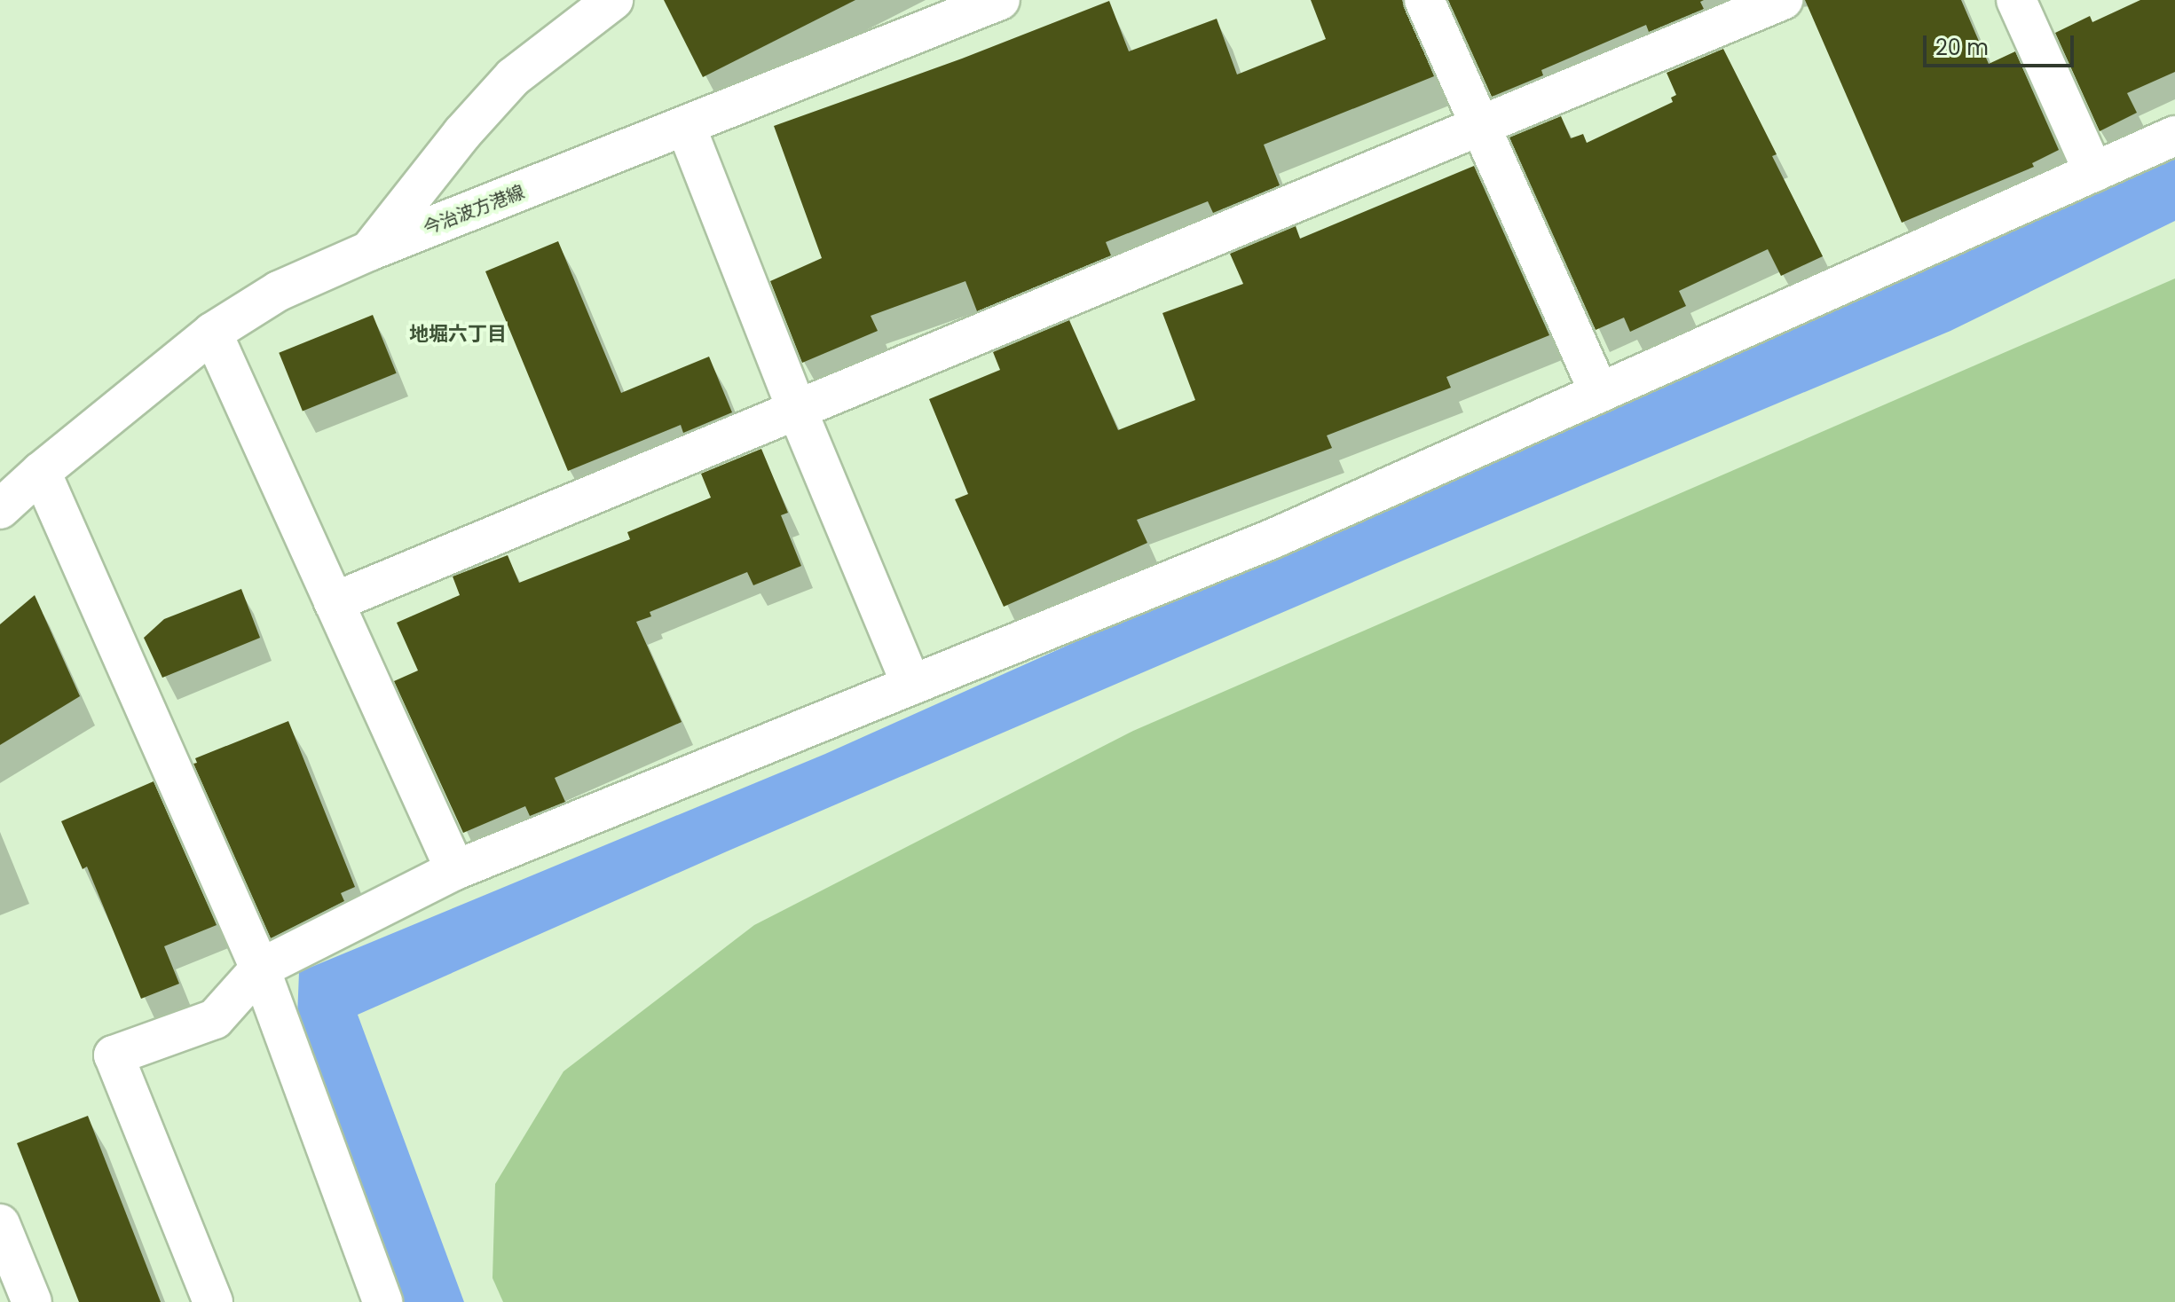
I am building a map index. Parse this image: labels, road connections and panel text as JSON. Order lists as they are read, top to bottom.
{
  "streets": {
    "street": ["今治波方港線"]
  },
  "districts": ["地堀六丁目"],
  "scale_bar": "20 m"
}
